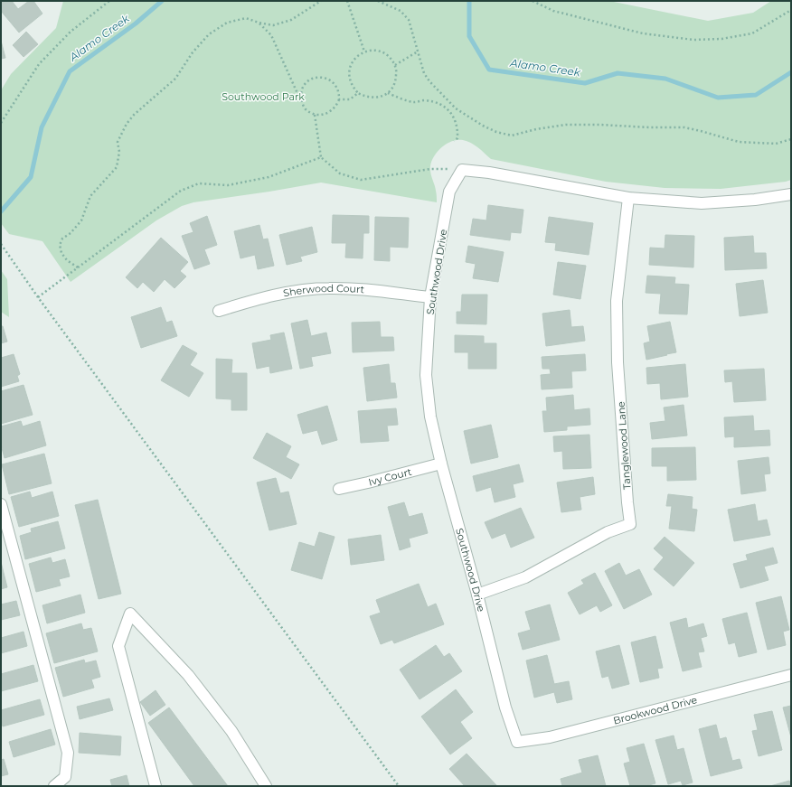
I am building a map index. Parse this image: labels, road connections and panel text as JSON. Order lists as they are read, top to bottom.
{
  "streets": {
    "street": [
      "Southwood Drive",
      "Sherwood Court",
      "Tanglewood Lane",
      "Ivy Court",
      "Brookwood Drive"
    ]
  },
  "crossings": [
    ["Southwood Drive", "Sherwood Court"],
    ["Southwood Drive", "Tanglewood Lane"],
    ["Southwood Drive", "Ivy Court"],
    ["Southwood Drive", "Brookwood Drive"]
  ],
  "water": ["Alamo Creek"],
  "parks": ["Southwood Park"]
}
